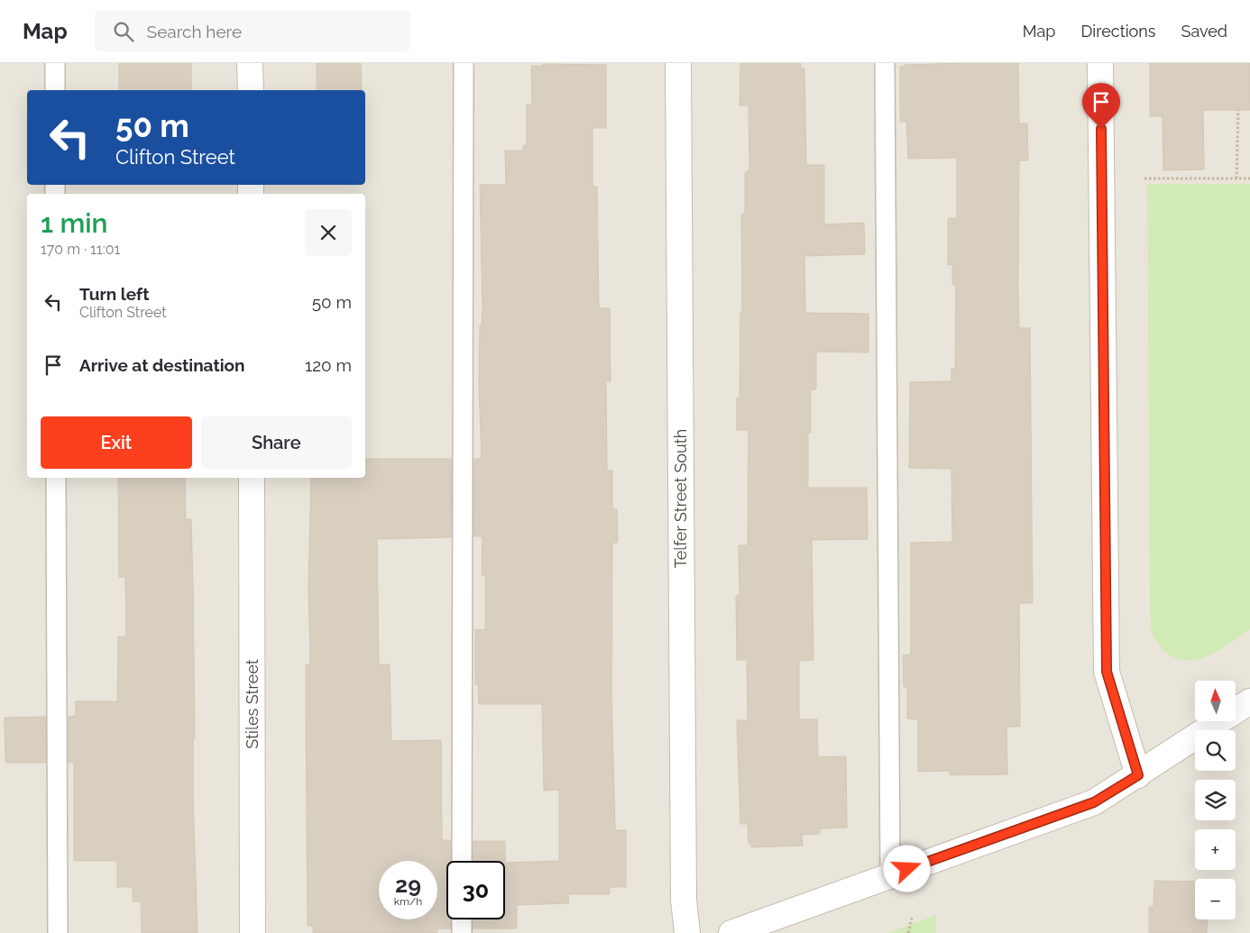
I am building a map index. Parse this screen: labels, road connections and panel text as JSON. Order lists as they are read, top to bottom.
{
  "streets": {
    "street": ["Telfer Street South", "Stiles Street"]
  },
  "north": "top",
  "page": {
    "header": "Map",
    "search": "Search here",
    "nav": ["Map", "Directions", "Saved"],
    "turn": ["50 m", "Clifton Street"],
    "heading": ["1 min", "170 m · 11:01"],
    "list": [
      {
        "name": "Turn left",
        "note": "Clifton Street",
        "value": "50 m"
      },
      {
        "name": "Arrive at destination",
        "value": "120 m"
      }
    ],
    "buttons": ["Exit", "Share"],
    "map_buttons": ["+", "−"],
    "speed": "29 km/h",
    "limit": "30"
  }
}
